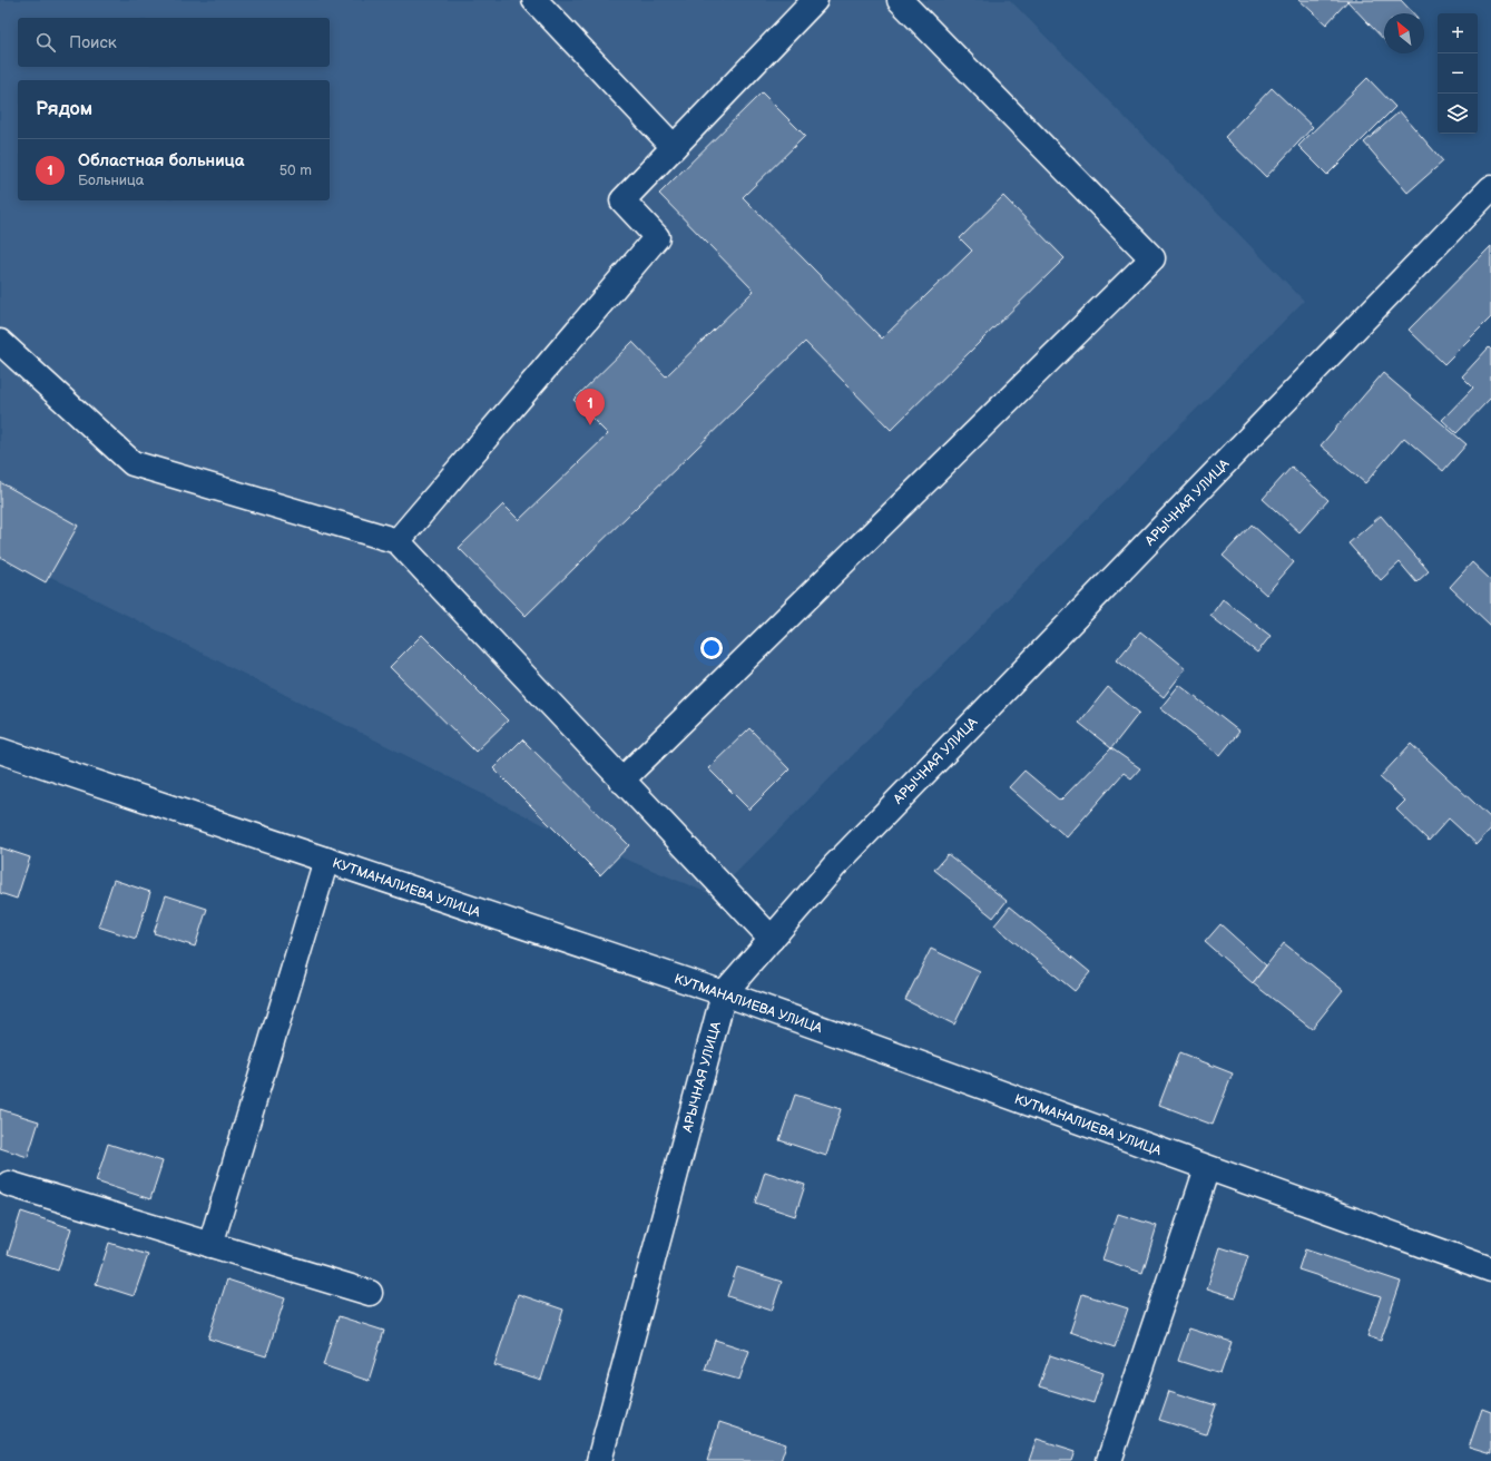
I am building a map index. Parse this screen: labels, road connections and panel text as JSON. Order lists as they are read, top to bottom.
{
  "streets": {
    "street": ["АРЫЧНАЯ УЛИЦА", "КУТМАНАЛИЕВА УЛИЦА"]
  },
  "crossings": [
    ["АРЫЧНАЯ УЛИЦА", "КУТМАНАЛИЕВА УЛИЦА"]
  ],
  "north": "top left",
  "page": {
    "map_buttons": ["+", "−"],
    "search": "Поиск",
    "heading": "Рядом",
    "list": [
      {
        "mark": "1",
        "name": "Областная больница",
        "note": "Больница",
        "value": "50 m"
      }
    ],
    "pins": "1"
  }
}
